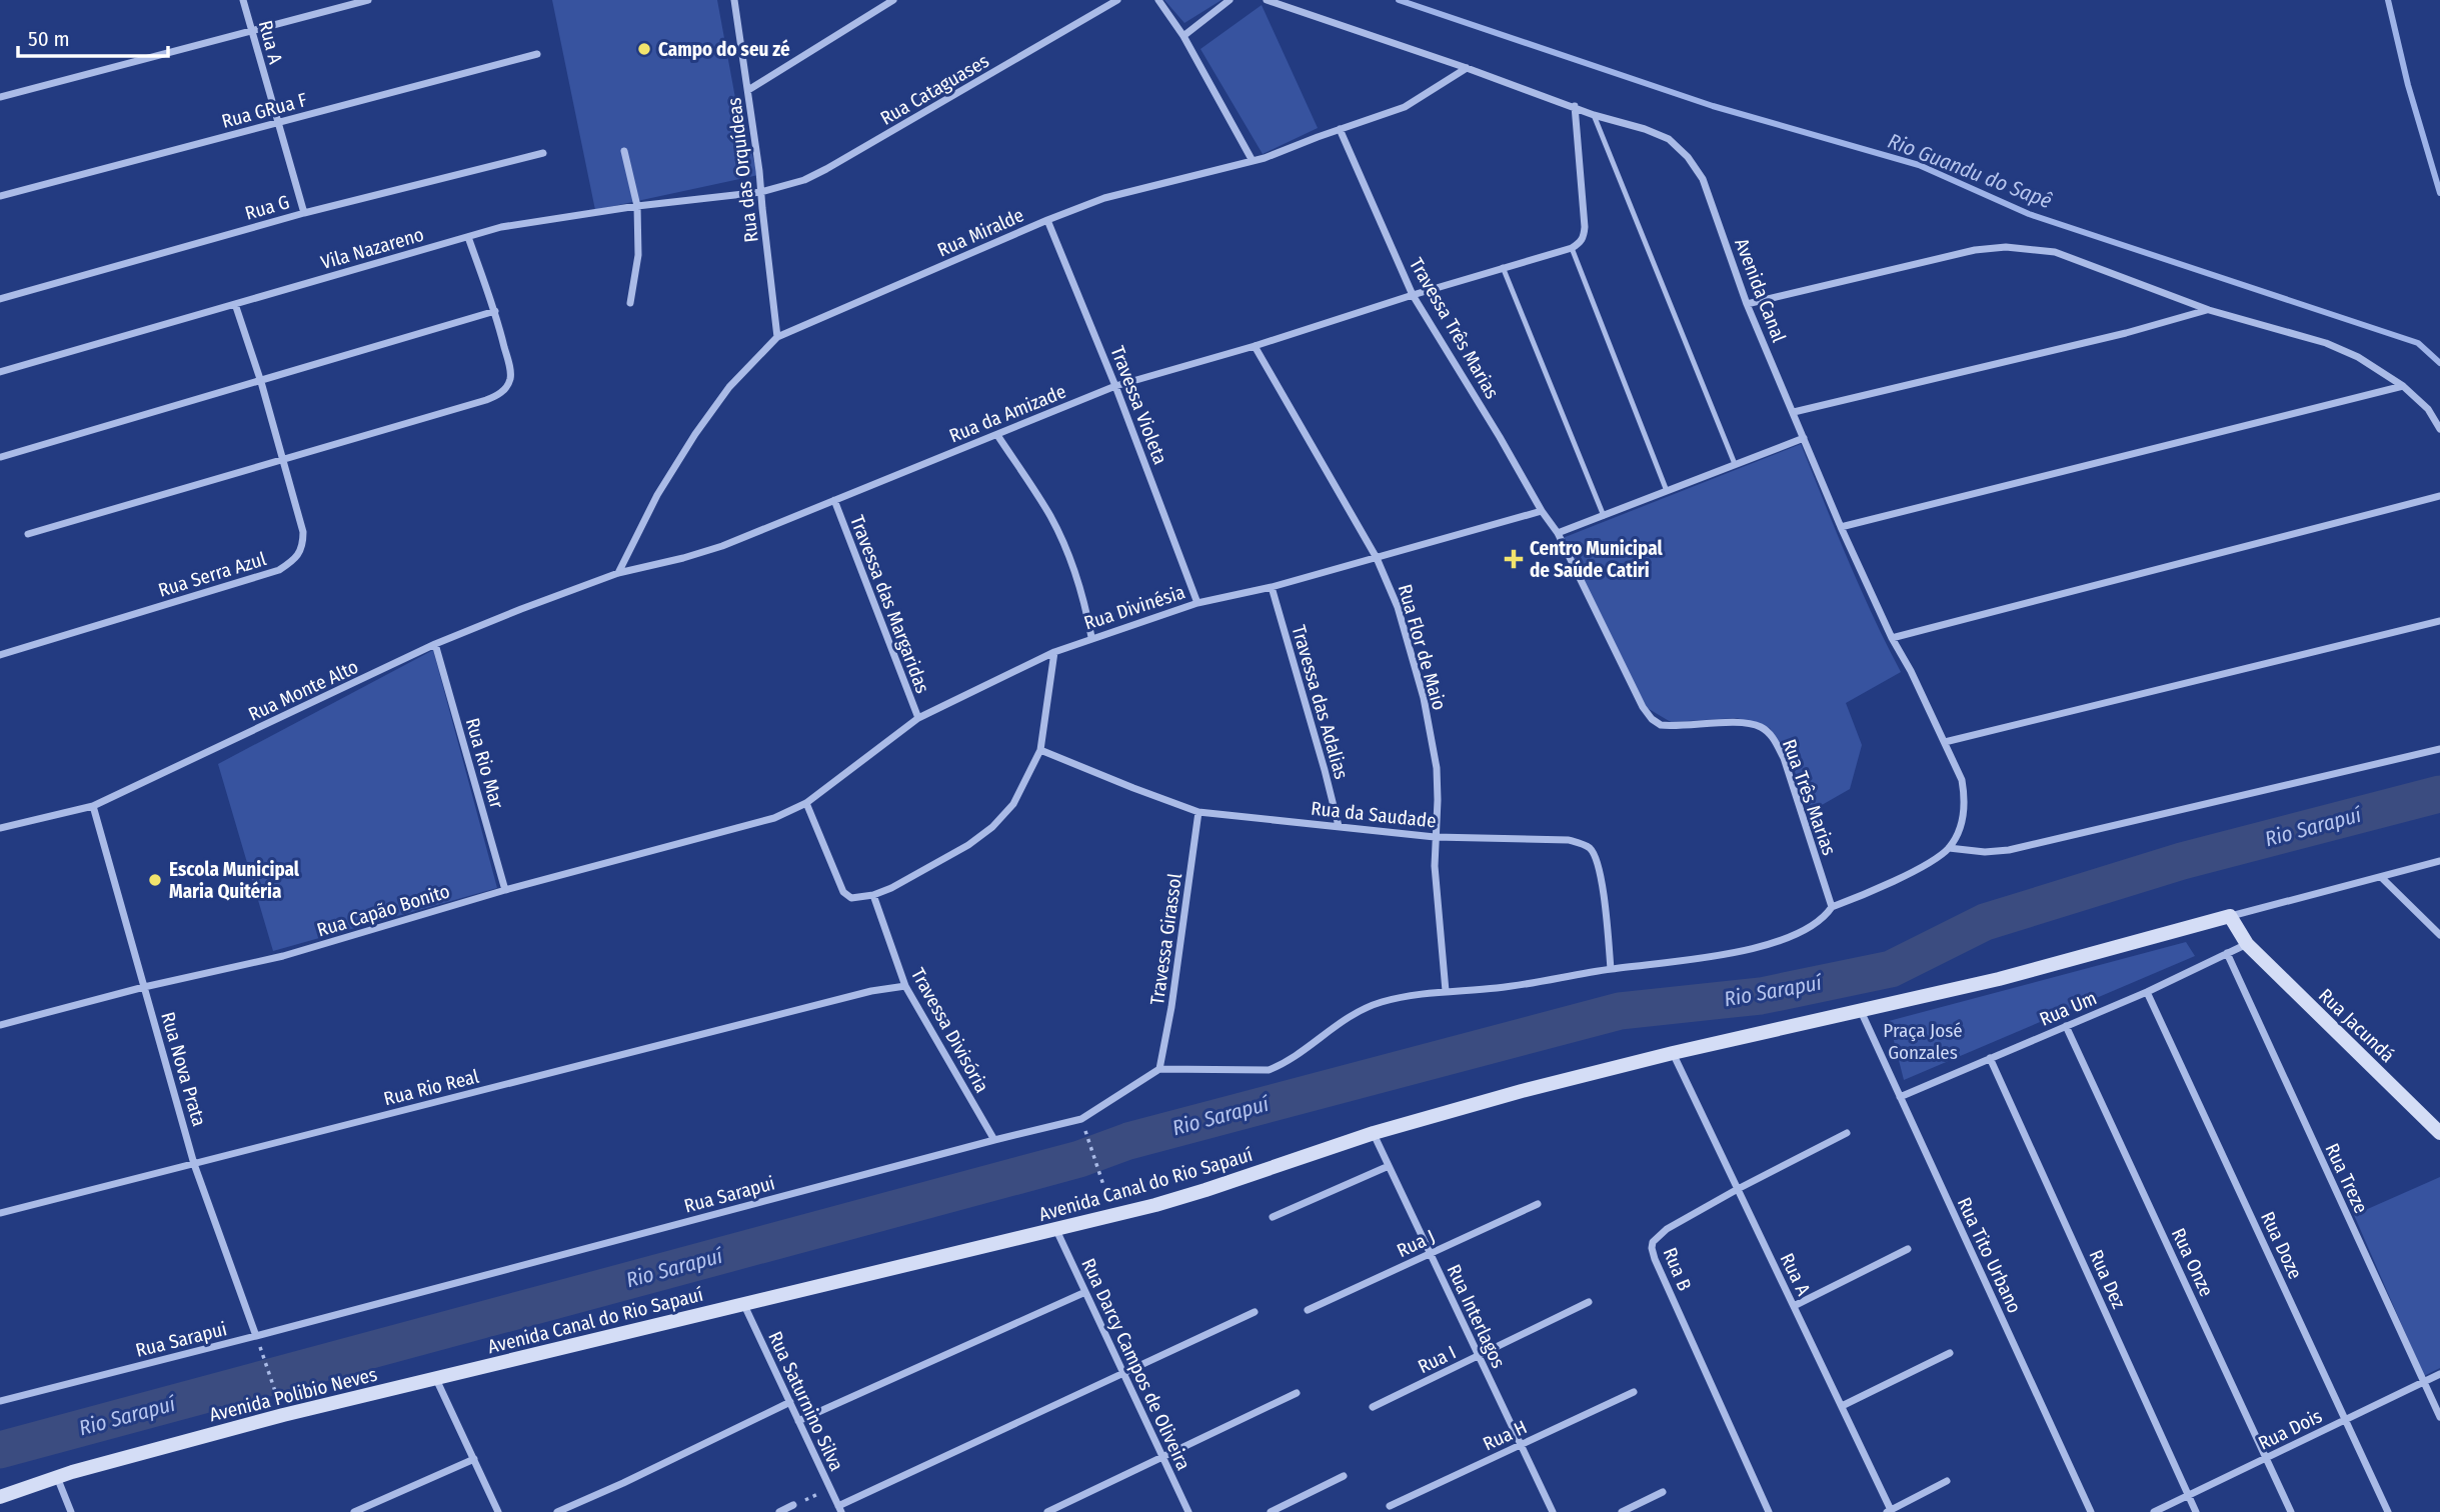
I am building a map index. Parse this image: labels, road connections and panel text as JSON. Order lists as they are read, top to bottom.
{
  "streets": {
    "street": [
      "Rua A",
      "Rua Cataguases",
      "Rua GRua F",
      "Rua das Orquídeas",
      "Rua G",
      "Rua Miralde",
      "Vila Nazareno",
      "Avenida Canal",
      "Travessa Três Marias",
      "Travessa Violeta",
      "Rua da Amizade",
      "Rua Serra Azul",
      "Travessa das Margaridas",
      "Rua Divinésia",
      "Rua Flor de Maio",
      "Rua Monte Alto",
      "Travessa das Adalias",
      "Rua Rio Mar",
      "Rua Três Marias",
      "Rua da Saudade",
      "Rua Capão Bonito",
      "Travessa Girassol",
      "Rua Um",
      "Rua Jacundá",
      "Travessa Divisória",
      "Rua Nova Prata",
      "Rua Rio Real",
      "Rua Treze",
      "Avenida Canal do Rio Sapauí",
      "Rua Sarapui",
      "Rua J",
      "Rua Doze",
      "Rua Tito Urbano",
      "Rua Onze",
      "Rua B",
      "Rua Dez",
      "Rua Interlagos",
      "Rua I",
      "Rua Darcy Campos de Oliveira",
      "Avenida Polibio Neves",
      "Rua Saturnino Silva",
      "Rua Dois",
      "Rua H"
    ]
  },
  "crossings": [
    ["Rua A", "Rua GRua F"],
    ["Rua A", "Rua G"],
    ["Rua A", "Avenida Canal do Rio Sapauí"],
    ["Rua A", "Rua B"],
    ["Rua Cataguases", "Rua das Orquídeas"],
    ["Rua Cataguases", "Vila Nazareno"],
    ["Rua das Orquídeas", "Rua Miralde"],
    ["Rua das Orquídeas", "Vila Nazareno"],
    ["Rua Miralde", "Avenida Canal"],
    ["Rua Miralde", "Travessa Três Marias"],
    ["Rua Miralde", "Travessa Violeta"],
    ["Rua Miralde", "Rua da Amizade"],
    ["Rua Miralde", "Rua Monte Alto"],
    ["Vila Nazareno", "Rua Serra Azul"],
    ["Travessa Três Marias", "Rua da Amizade"],
    ["Travessa Três Marias", "Rua Divinésia"],
    ["Travessa Três Marias", "Rua Três Marias"],
    ["Travessa Violeta", "Rua da Amizade"],
    ["Travessa Violeta", "Rua Divinésia"],
    ["Rua da Amizade", "Travessa das Margaridas"],
    ["Rua da Amizade", "Rua Flor de Maio"],
    ["Rua da Amizade", "Rua Monte Alto"],
    ["Travessa das Margaridas", "Rua Divinésia"],
    ["Rua Divinésia", "Rua Flor de Maio"],
    ["Rua Divinésia", "Travessa das Adalias"],
    ["Rua Divinésia", "Rua Capão Bonito"],
    ["Rua Flor de Maio", "Rua da Saudade"],
    ["Rua Monte Alto", "Rua Rio Mar"],
    ["Rua Monte Alto", "Rua Nova Prata"],
    ["Travessa das Adalias", "Rua da Saudade"],
    ["Rua Rio Mar", "Rua Capão Bonito"],
    ["Rua da Saudade", "Travessa Girassol"],
    ["Rua Capão Bonito", "Rua Nova Prata"],
    ["Travessa Girassol", "Rua Sarapui"],
    ["Rua Um", "Rua Jacundá"],
    ["Rua Um", "Rua Treze"],
    ["Rua Um", "Rua Doze"],
    ["Rua Um", "Rua Tito Urbano"],
    ["Rua Um", "Rua Onze"],
    ["Rua Um", "Rua Dez"],
    ["Rua Jacundá", "Avenida Canal do Rio Sapauí"],
    ["Travessa Divisória", "Rua Rio Real"],
    ["Travessa Divisória", "Rua Sarapui"],
    ["Rua Nova Prata", "Rua Rio Real"],
    ["Rua Nova Prata", "Rua Sarapui"],
    ["Rua Treze", "Rua Dois"],
    ["Avenida Canal do Rio Sapauí", "Rua Tito Urbano"],
    ["Avenida Canal do Rio Sapauí", "Rua Interlagos"],
    ["Avenida Canal do Rio Sapauí", "Rua Darcy Campos de Oliveira"],
    ["Avenida Canal do Rio Sapauí", "Avenida Polibio Neves"],
    ["Avenida Canal do Rio Sapauí", "Rua Saturnino Silva"],
    ["Rua J", "Rua Interlagos"],
    ["Rua Doze", "Rua Dois"],
    ["Rua Onze", "Rua Dois"],
    ["Rua Dez", "Rua Dois"],
    ["Rua Interlagos", "Rua I"],
    ["Rua Interlagos", "Rua H"]
  ],
  "water": ["Rio Guandu do Sapê", "Rio Sarapuí"],
  "parks": ["Praça José Gonzales"],
  "places": {
    "other": ["Campo do seu zé", "Escola Municipal Maria Quitéria"],
    "health": ["Centro Municipal de Saúde Catiri"]
  },
  "scale_bar": "50 m"
}
